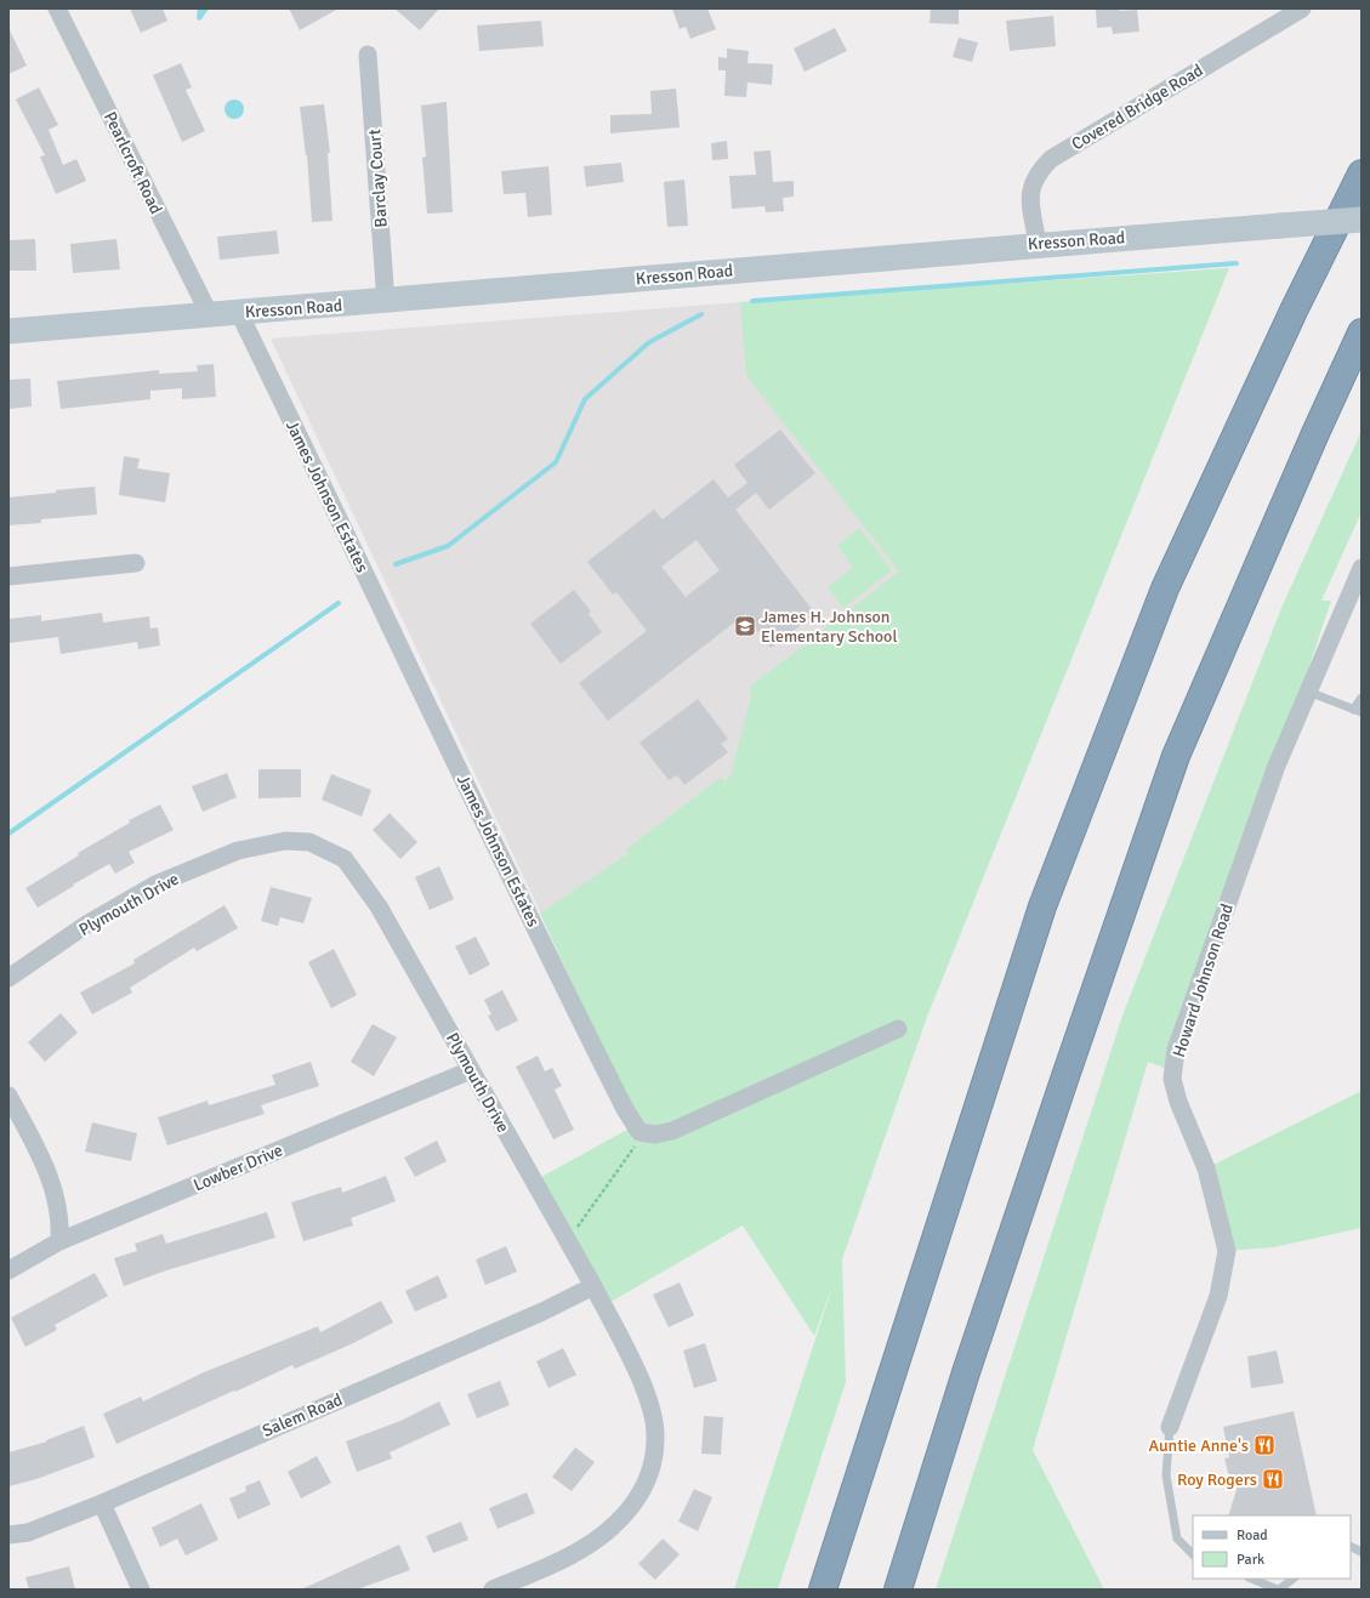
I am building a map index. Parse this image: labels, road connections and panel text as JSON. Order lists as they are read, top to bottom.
{
  "streets": {
    "street": [
      "Covered Bridge Road",
      "Pearlcroft Road",
      "Barclay Court",
      "Kresson Road",
      "James Johnson Estates",
      "Plymouth Drive",
      "Howard Johnson Road",
      "Lowber Drive",
      "Salem Road"
    ]
  },
  "crossings": [
    ["Covered Bridge Road", "Kresson Road"],
    ["Pearlcroft Road", "Kresson Road"],
    ["Barclay Court", "Kresson Road"],
    ["Kresson Road", "James Johnson Estates"],
    ["Plymouth Drive", "Lowber Drive"],
    ["Plymouth Drive", "Salem Road"]
  ],
  "places": {
    "school or university": ["James H. Johnson Elementary School"],
    "restaurant": ["Auntie Anne's", "Roy Rogers"]
  },
  "legend": ["Road", "Park"]
}
